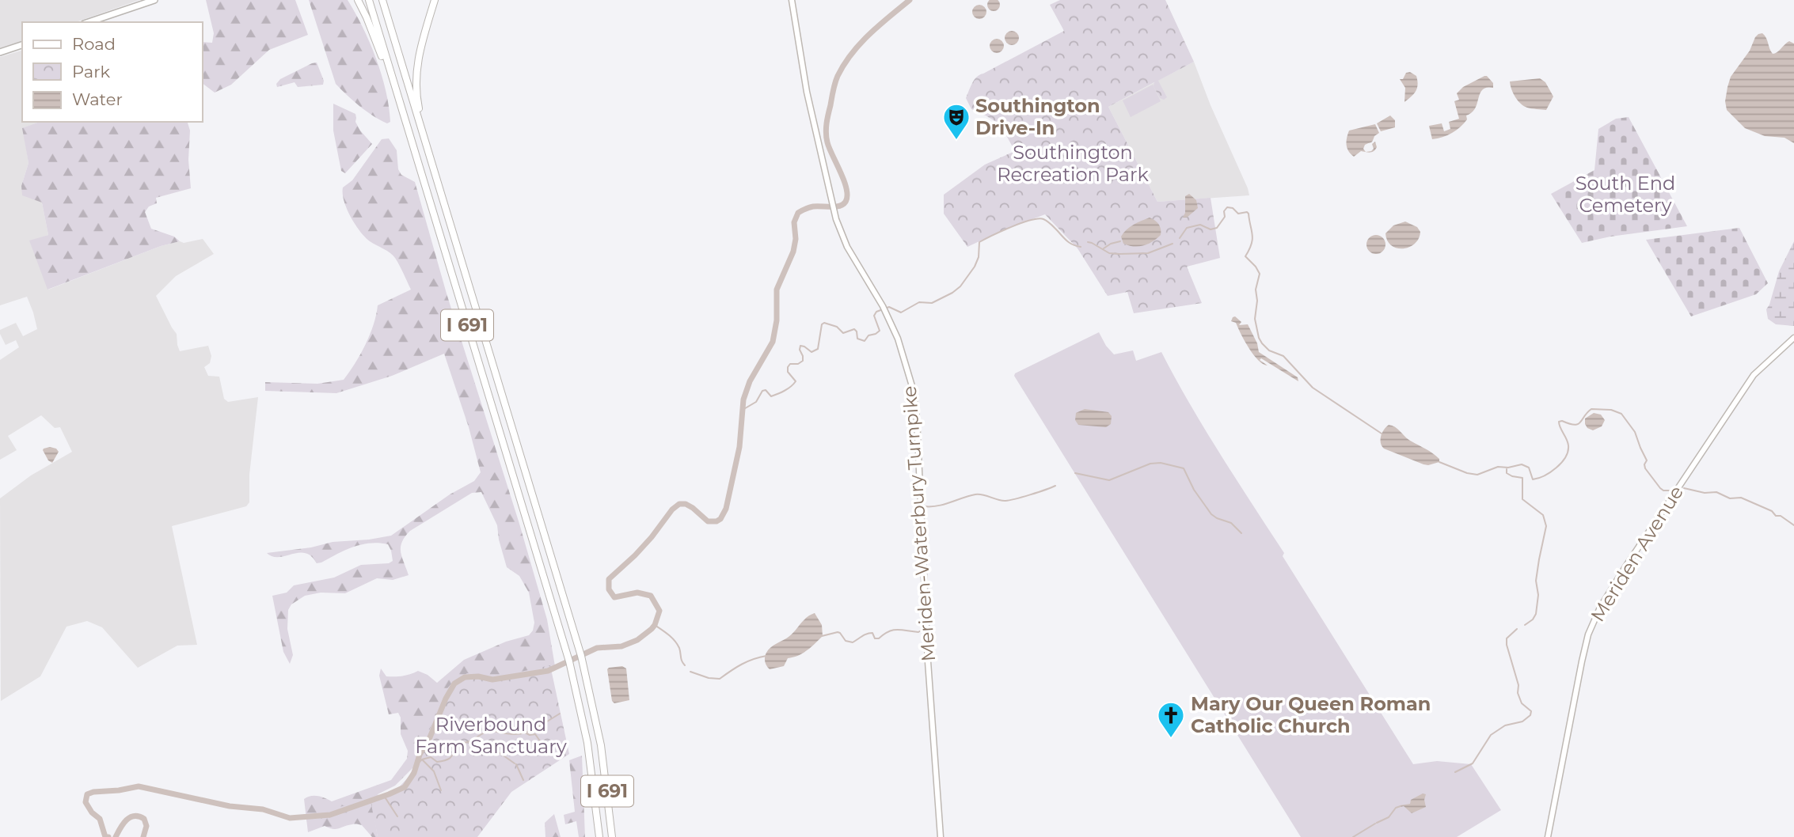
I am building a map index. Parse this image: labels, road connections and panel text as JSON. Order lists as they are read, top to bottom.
{
  "streets": {
    "highway": ["I 691"],
    "main road": ["Meriden-Waterbury Turnpike", "Meriden Avenue"]
  },
  "parks": ["Southington Recreation Park", "South End Cemetery", "Riverbound Farm Sanctuary"],
  "places": {
    "theatre": ["Southington Drive-In"],
    "church": ["Mary Our Queen Roman Catholic Church"]
  },
  "legend": ["Road", "Park", "Water"]
}
